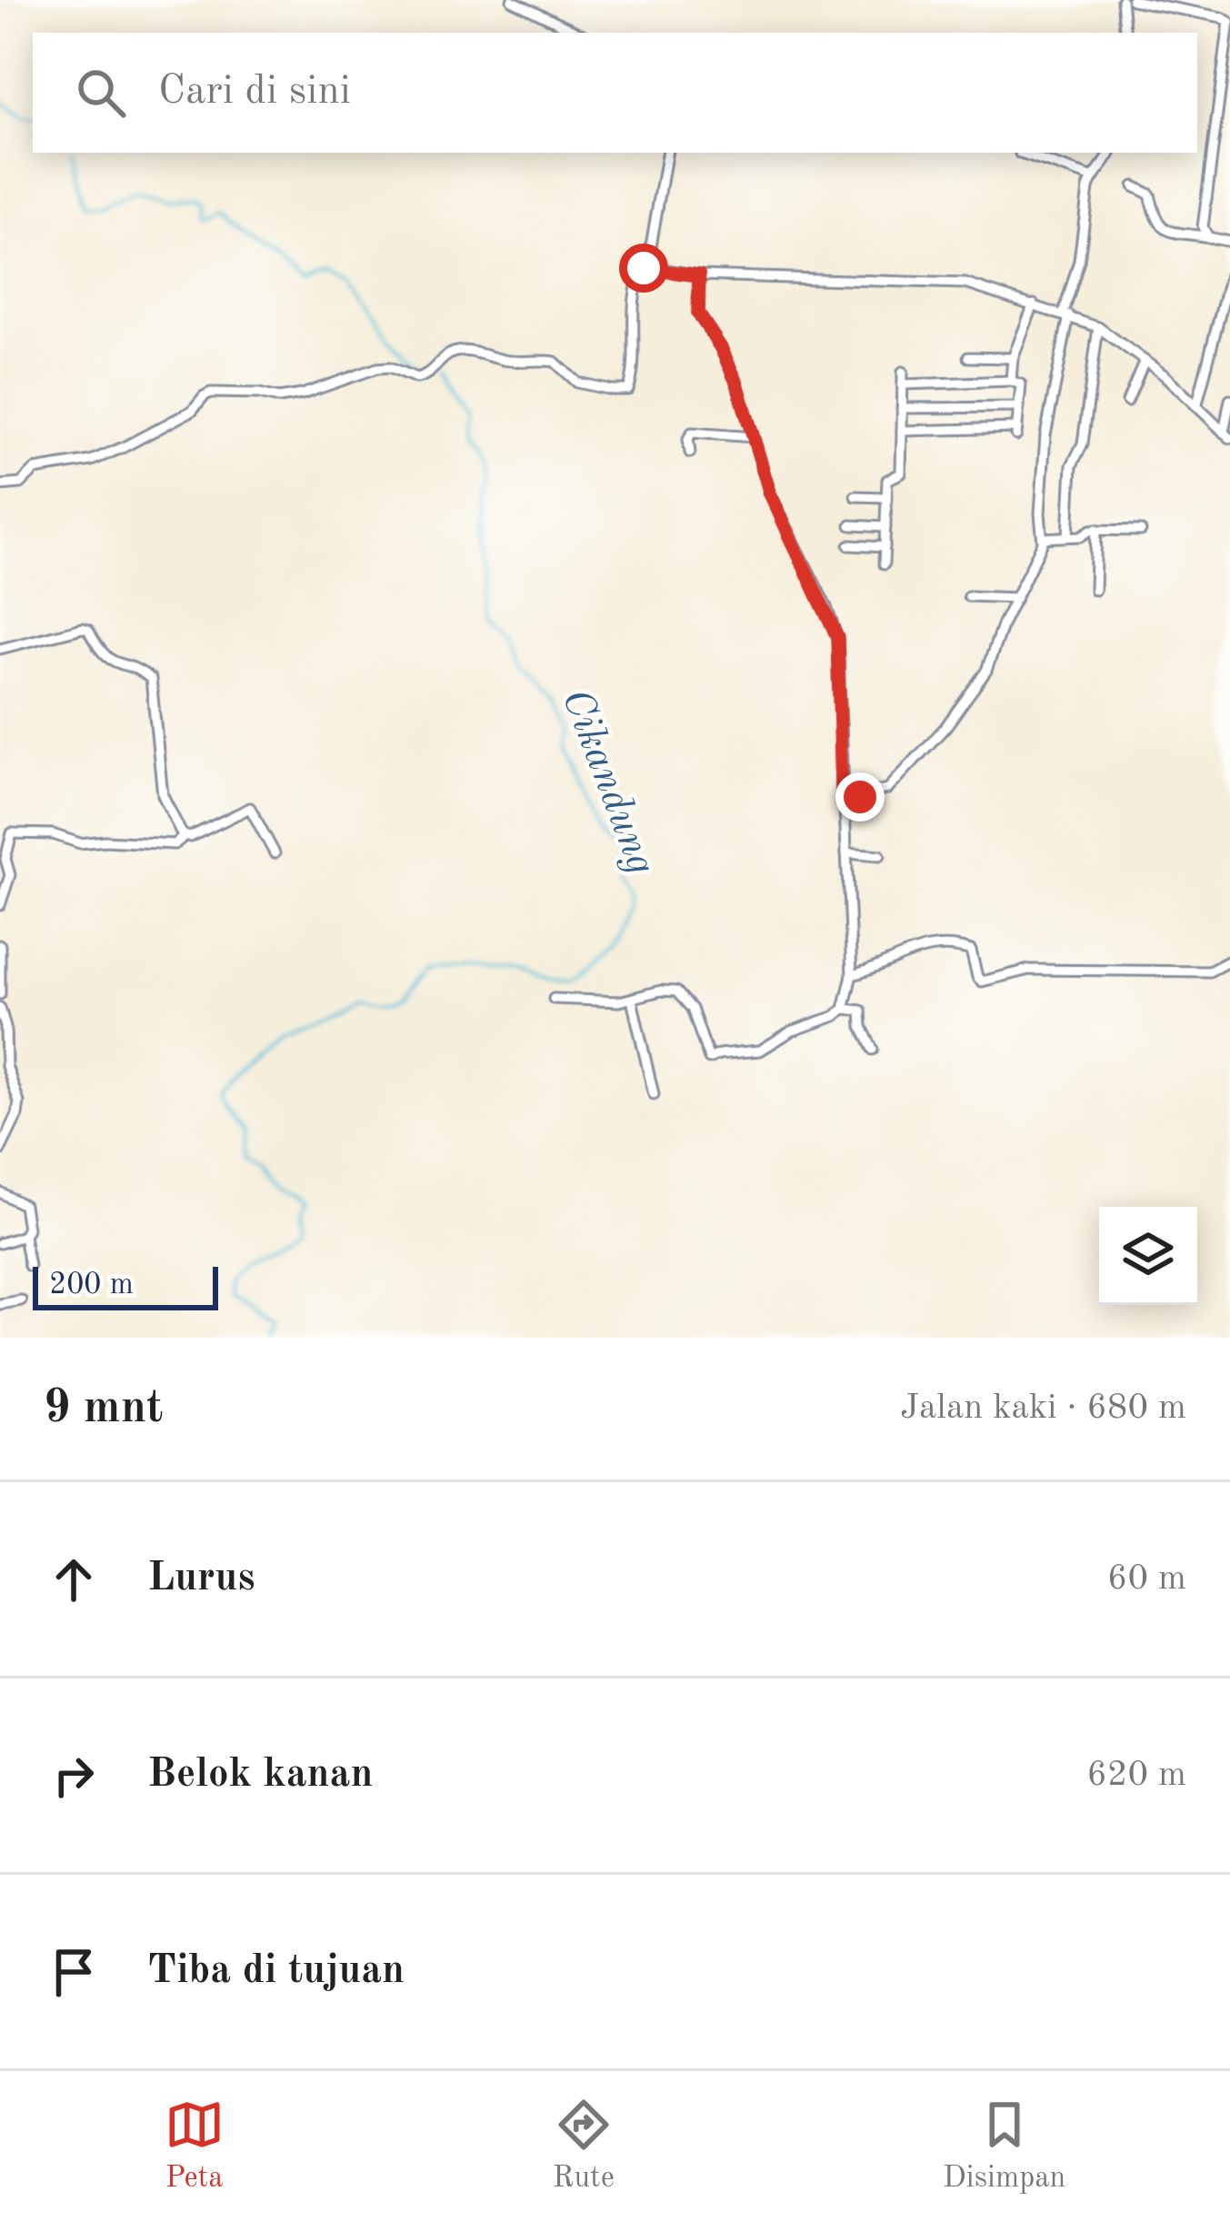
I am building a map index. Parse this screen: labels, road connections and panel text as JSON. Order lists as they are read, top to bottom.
{
  "water": ["Cikandung"],
  "scale_bar": "200 m",
  "page": {
    "search": "Cari di sini",
    "scale": "200 m",
    "heading": ["9 mnt", "Jalan kaki · 680 m"],
    "list": [
      ["Lurus", "60 m"],
      ["Belok kanan", "620 m"],
      "Tiba di tujuan"
    ],
    "nav": ["Peta", "Rute", "Disimpan"]
  }
}
